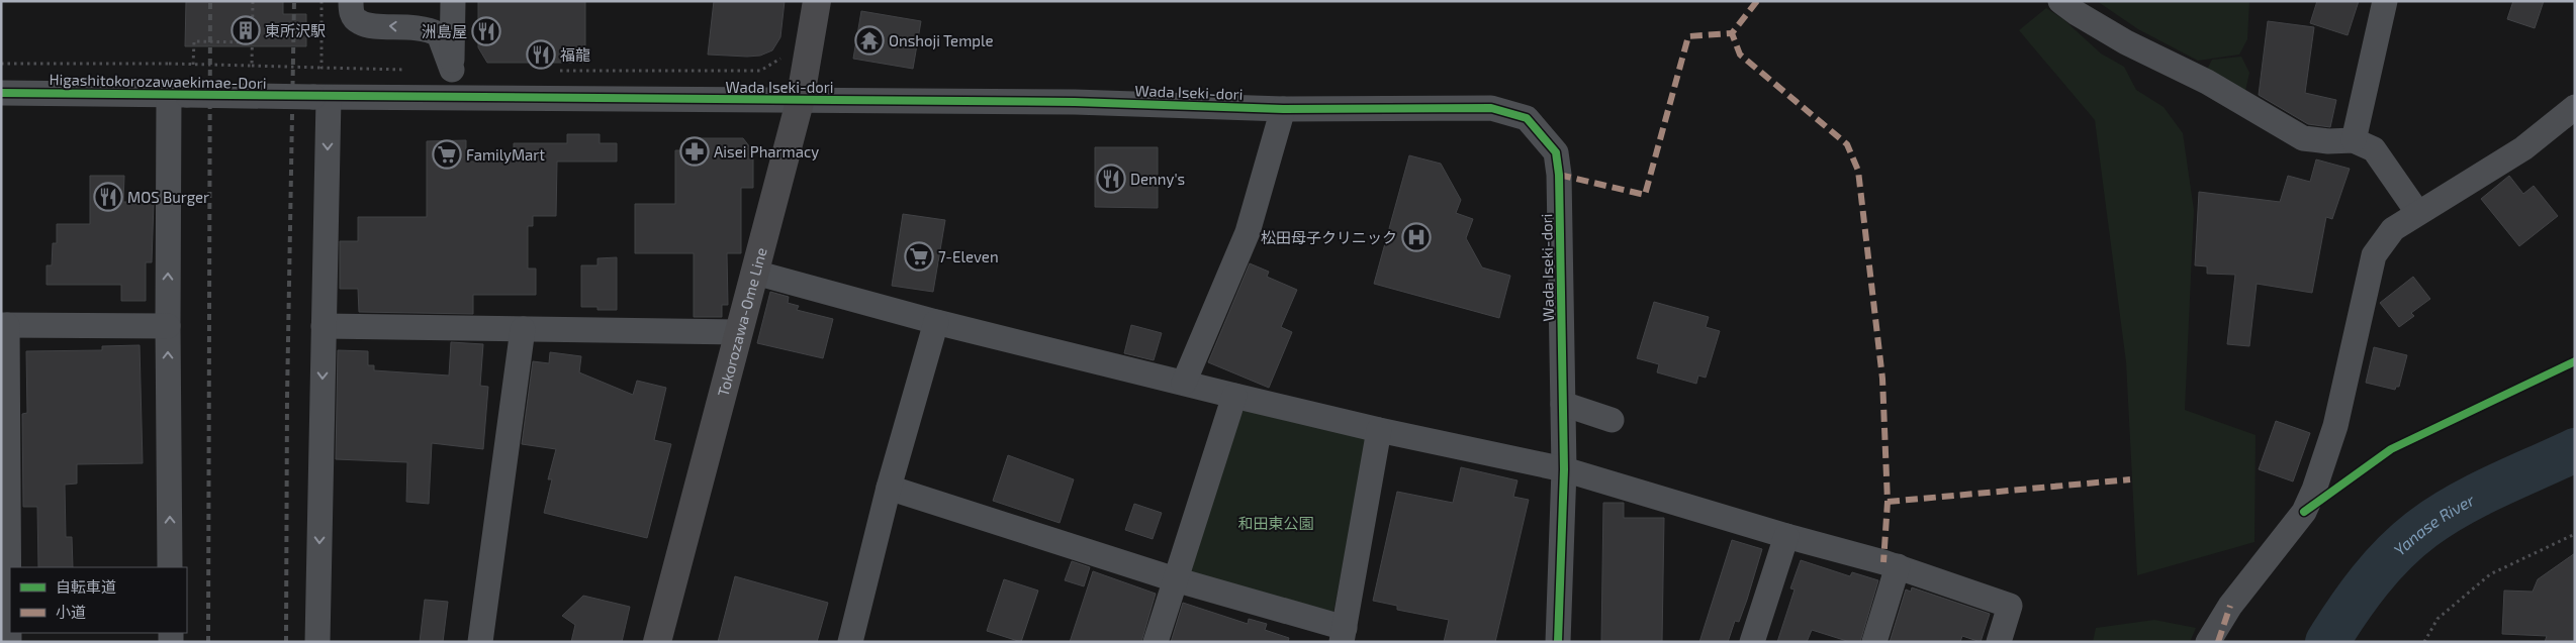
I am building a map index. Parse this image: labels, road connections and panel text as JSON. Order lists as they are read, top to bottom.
{
  "streets": {
    "main road": ["Tokorozawa-Ome Line"],
    "street": ["Higashitokorozawaekimae-Dori", "Wada Iseki-dori"]
  },
  "crossings": [
    ["Higashitokorozawaekimae-Dori", "Wada Iseki-dori"],
    ["Wada Iseki-dori", "Tokorozawa-Ome Line"]
  ],
  "water": ["Yanase River"],
  "parks": ["和田東公園"],
  "places": {
    "building": ["東所沢駅"],
    "restaurant": [
      "洲島屋",
      "福龍",
      "Denny's",
      "MOS Burger"
    ],
    "temple": ["Onshoji Temple"],
    "pharmacy": ["Aisei Pharmacy"],
    "supermarket": ["FamilyMart", "7-Eleven"],
    "hospital": ["松田母子クリニック"]
  },
  "legend": ["自転車道", "小道"]
}
